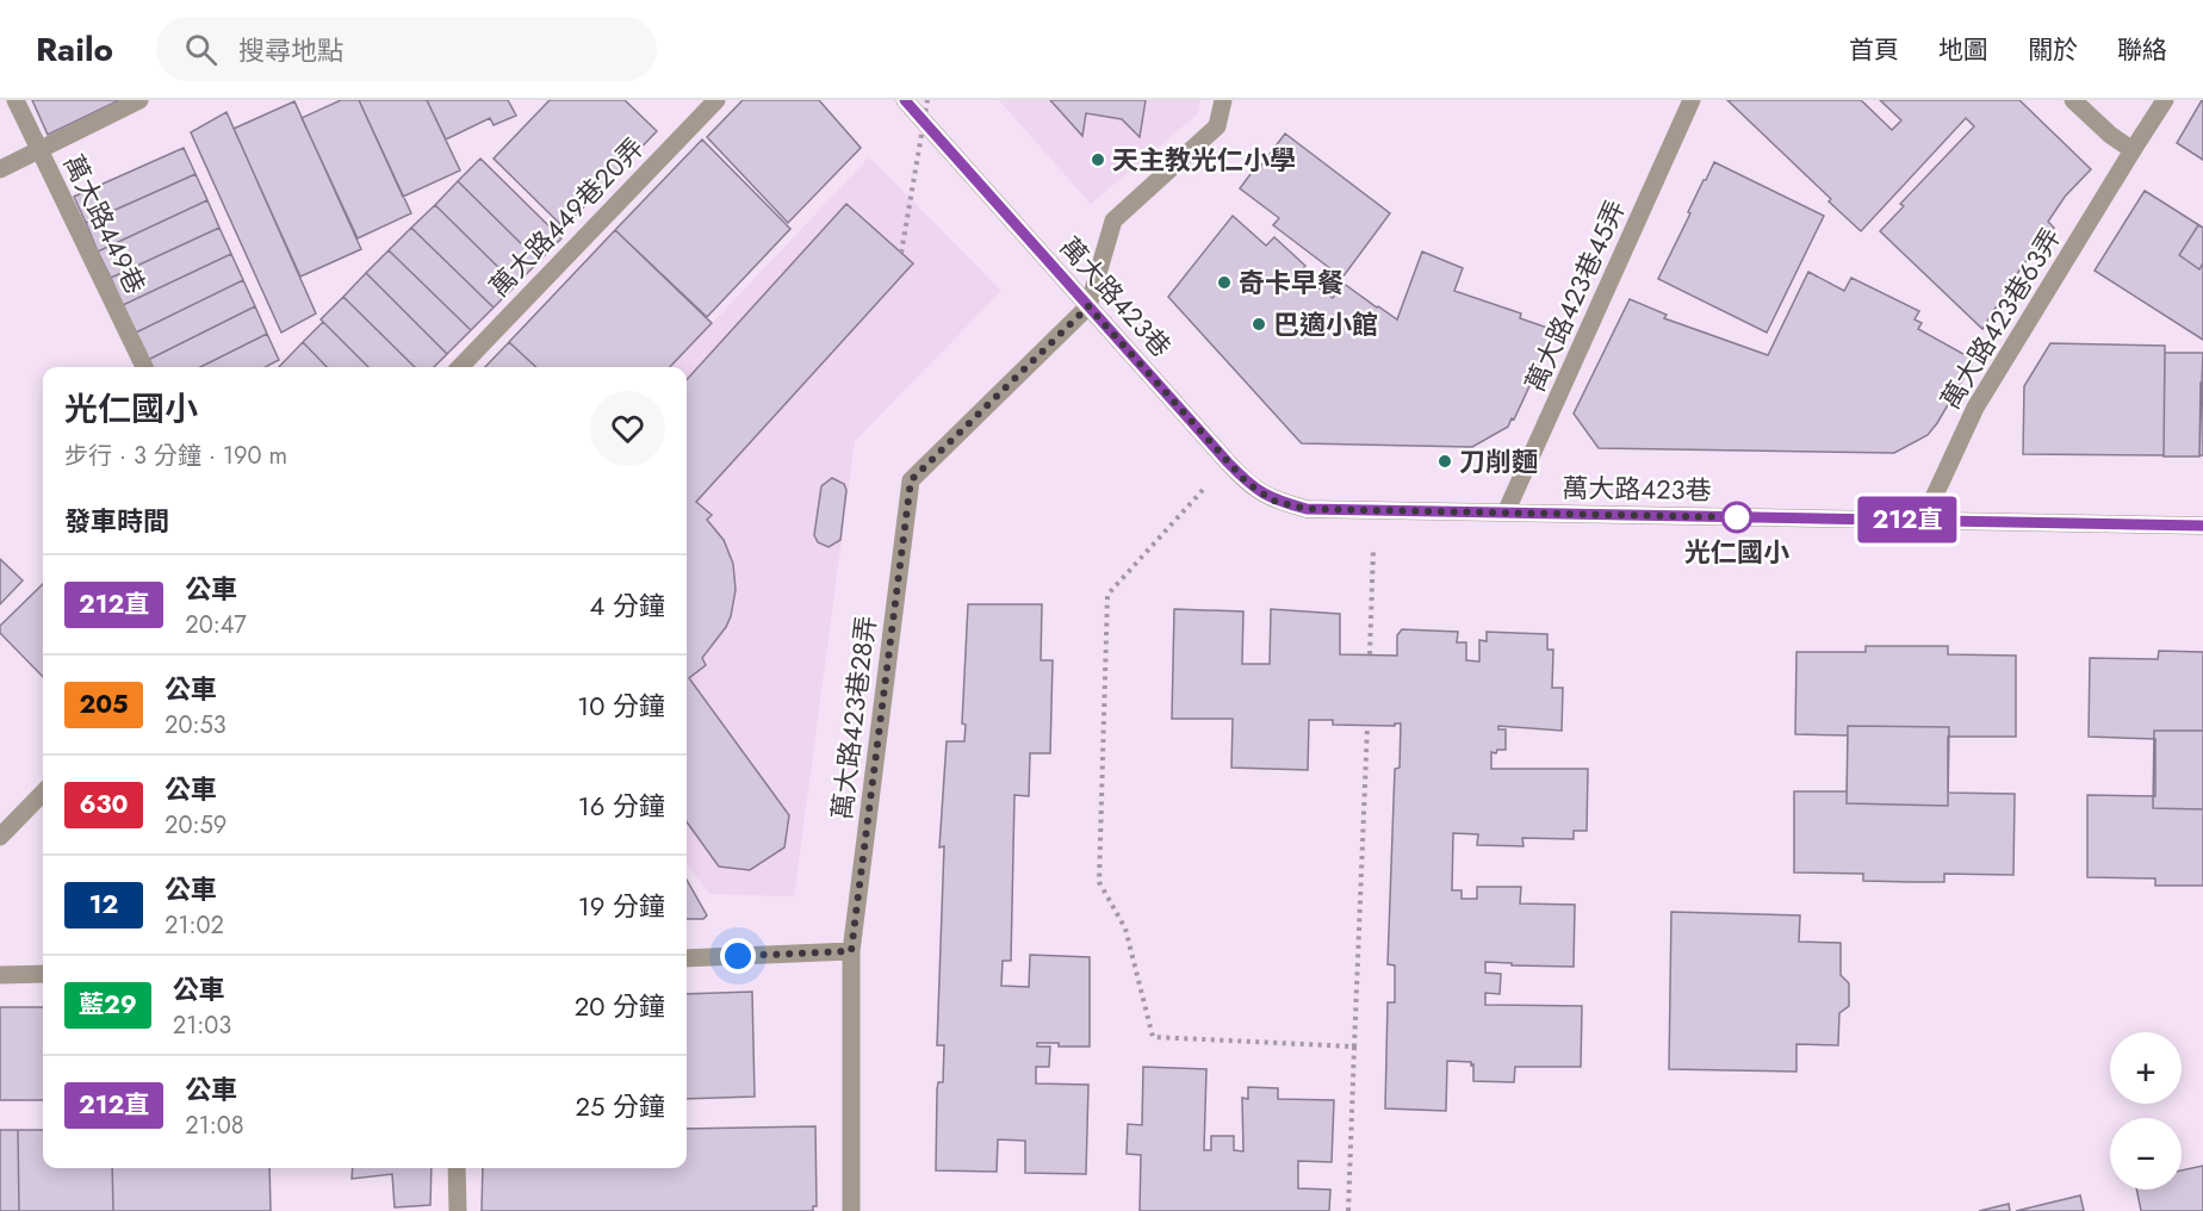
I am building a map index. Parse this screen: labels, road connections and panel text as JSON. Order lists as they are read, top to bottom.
{
  "streets": {
    "street": [
      "萬大路449巷20弄",
      "萬大路449巷",
      "萬大路423巷45弄",
      "萬大路423巷",
      "萬大路423巷63弄",
      "萬大路423巷28弄"
    ]
  },
  "crossings": [
    ["萬大路423巷45弄", "萬大路423巷"],
    ["萬大路423巷", "萬大路423巷63弄"],
    ["萬大路423巷", "萬大路423巷28弄"]
  ],
  "places": [
    "天主教光仁小學",
    "奇卡早餐",
    "巴適小館",
    "刀削麵",
    "光仁國小"
  ],
  "lines": ["bus line 212直"],
  "page": {
    "header": "Railo",
    "search": "搜尋地點",
    "nav": [
      "首頁",
      "地圖",
      "關於",
      "聯絡"
    ],
    "on_map": "212直",
    "heading": [
      ["光仁國小", "步行 · 3 分鐘 · 190 m"],
      "發車時間"
    ],
    "list": [
      {
        "mark": "212直",
        "name": "公車",
        "note": "20:47",
        "value": "4 分鐘"
      },
      {
        "mark": "205",
        "name": "公車",
        "note": "20:53",
        "value": "10 分鐘"
      },
      {
        "mark": "630",
        "name": "公車",
        "note": "20:59",
        "value": "16 分鐘"
      },
      {
        "mark": "12",
        "name": "公車",
        "note": "21:02",
        "value": "19 分鐘"
      },
      {
        "mark": "藍29",
        "name": "公車",
        "note": "21:03",
        "value": "20 分鐘"
      },
      {
        "mark": "212直",
        "name": "公車",
        "note": "21:08",
        "value": "25 分鐘"
      }
    ],
    "map_buttons": ["+", "−"]
  }
}
